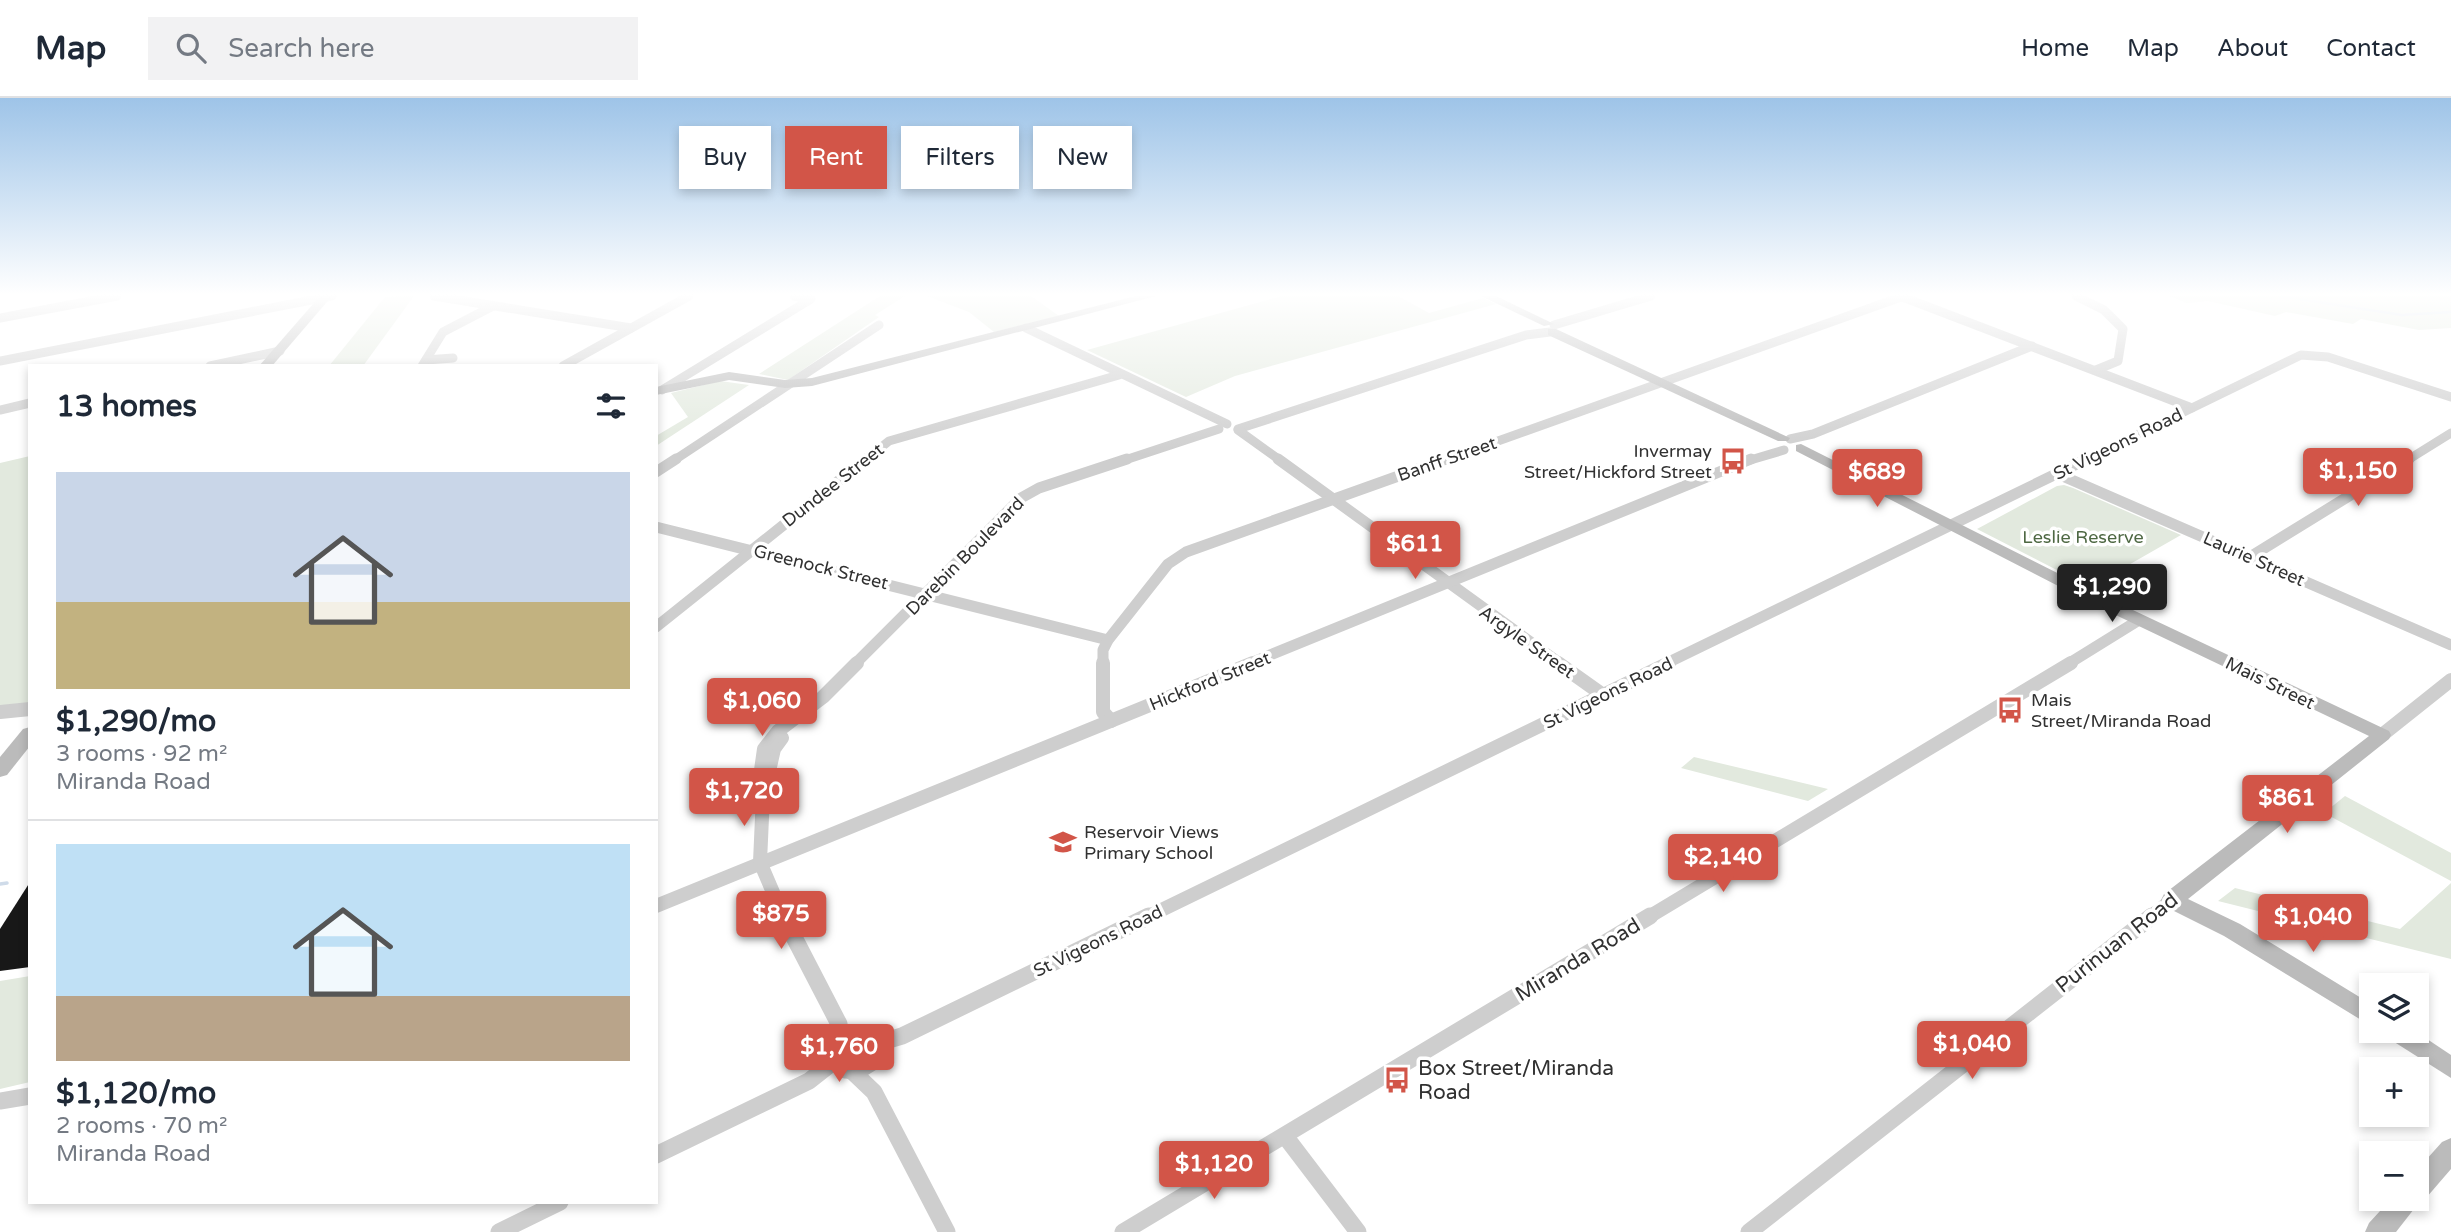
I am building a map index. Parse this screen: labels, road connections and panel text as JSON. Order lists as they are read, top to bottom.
{
  "streets": {
    "street": [
      "St Vigeons Road",
      "Banff Street",
      "Dundee Street",
      "Darebin Boulevard",
      "Laurie Street",
      "Greenock Street",
      "Argyle Street",
      "Hickford Street",
      "Mais Street",
      "Purinuan Road",
      "Miranda Road"
    ]
  },
  "crossings": [
    ["St Vigeons Road", "Laurie Street"],
    ["St Vigeons Road", "Argyle Street"],
    ["St Vigeons Road", "Mais Street"],
    ["Banff Street", "Greenock Street"],
    ["Banff Street", "Argyle Street"],
    ["Banff Street", "Hickford Street"],
    ["Banff Street", "Mais Street"],
    ["Dundee Street", "Greenock Street"],
    ["Dundee Street", "Argyle Street"],
    ["Darebin Boulevard", "Greenock Street"],
    ["Darebin Boulevard", "Argyle Street"],
    ["Darebin Boulevard", "Hickford Street"],
    ["Argyle Street", "Hickford Street"],
    ["Hickford Street", "Mais Street"],
    ["Mais Street", "Purinuan Road"],
    ["Mais Street", "Miranda Road"]
  ],
  "parks": ["Leslie Reserve"],
  "places": {
    "bus stop": ["Invermay Street/Hickford Street", "Mais Street/Miranda Road", "Box Street/Miranda Road"],
    "school or university": ["Reservoir Views Primary School"]
  },
  "page": {
    "header": "Map",
    "search": "Search here",
    "nav": [
      "Home",
      "Map",
      "About",
      "Contact"
    ],
    "chip": [
      "Buy",
      "Rent",
      "Filters",
      "New"
    ],
    "heading": "13 homes",
    "price": [
      "$1,150",
      "$689",
      "$611",
      "$1,290",
      "$1,060",
      "$1,720",
      "$861",
      "$2,140",
      "$875",
      "$1,040",
      "$1,040",
      "$1,760",
      "$1,120"
    ],
    "list": [
      {
        "name": "$1,290/mo",
        "note": "3 rooms · 92 m² · Miranda Road"
      },
      {
        "name": "$1,120/mo",
        "note": "2 rooms · 70 m² · Miranda Road"
      }
    ],
    "map_buttons": ["+", "−"]
  }
}
